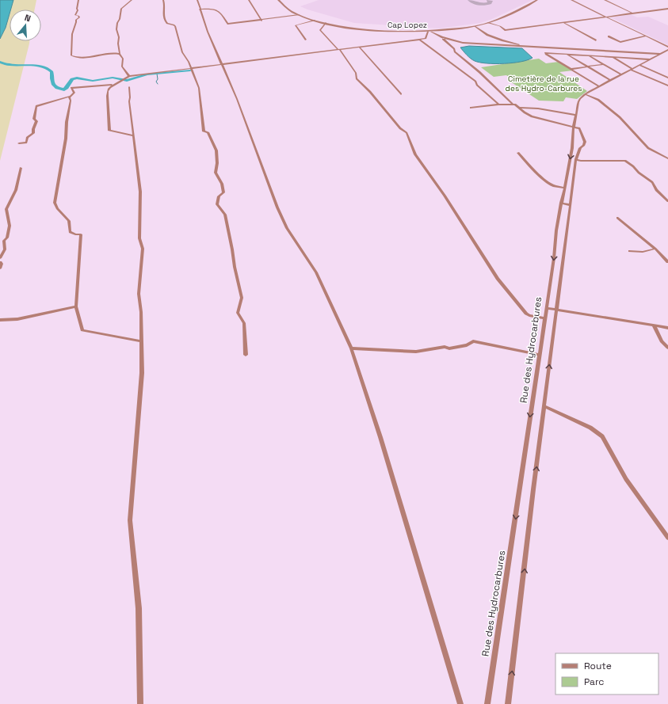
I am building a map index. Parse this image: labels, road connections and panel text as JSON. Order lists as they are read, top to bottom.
{
  "streets": {
    "street": ["Cap Lopez", "Rue des Hydrocarbures"]
  },
  "parks": ["Cimetière de la rue des Hydro-Carbures"],
  "legend": ["Route", "Parc"],
  "north": "top"
}
